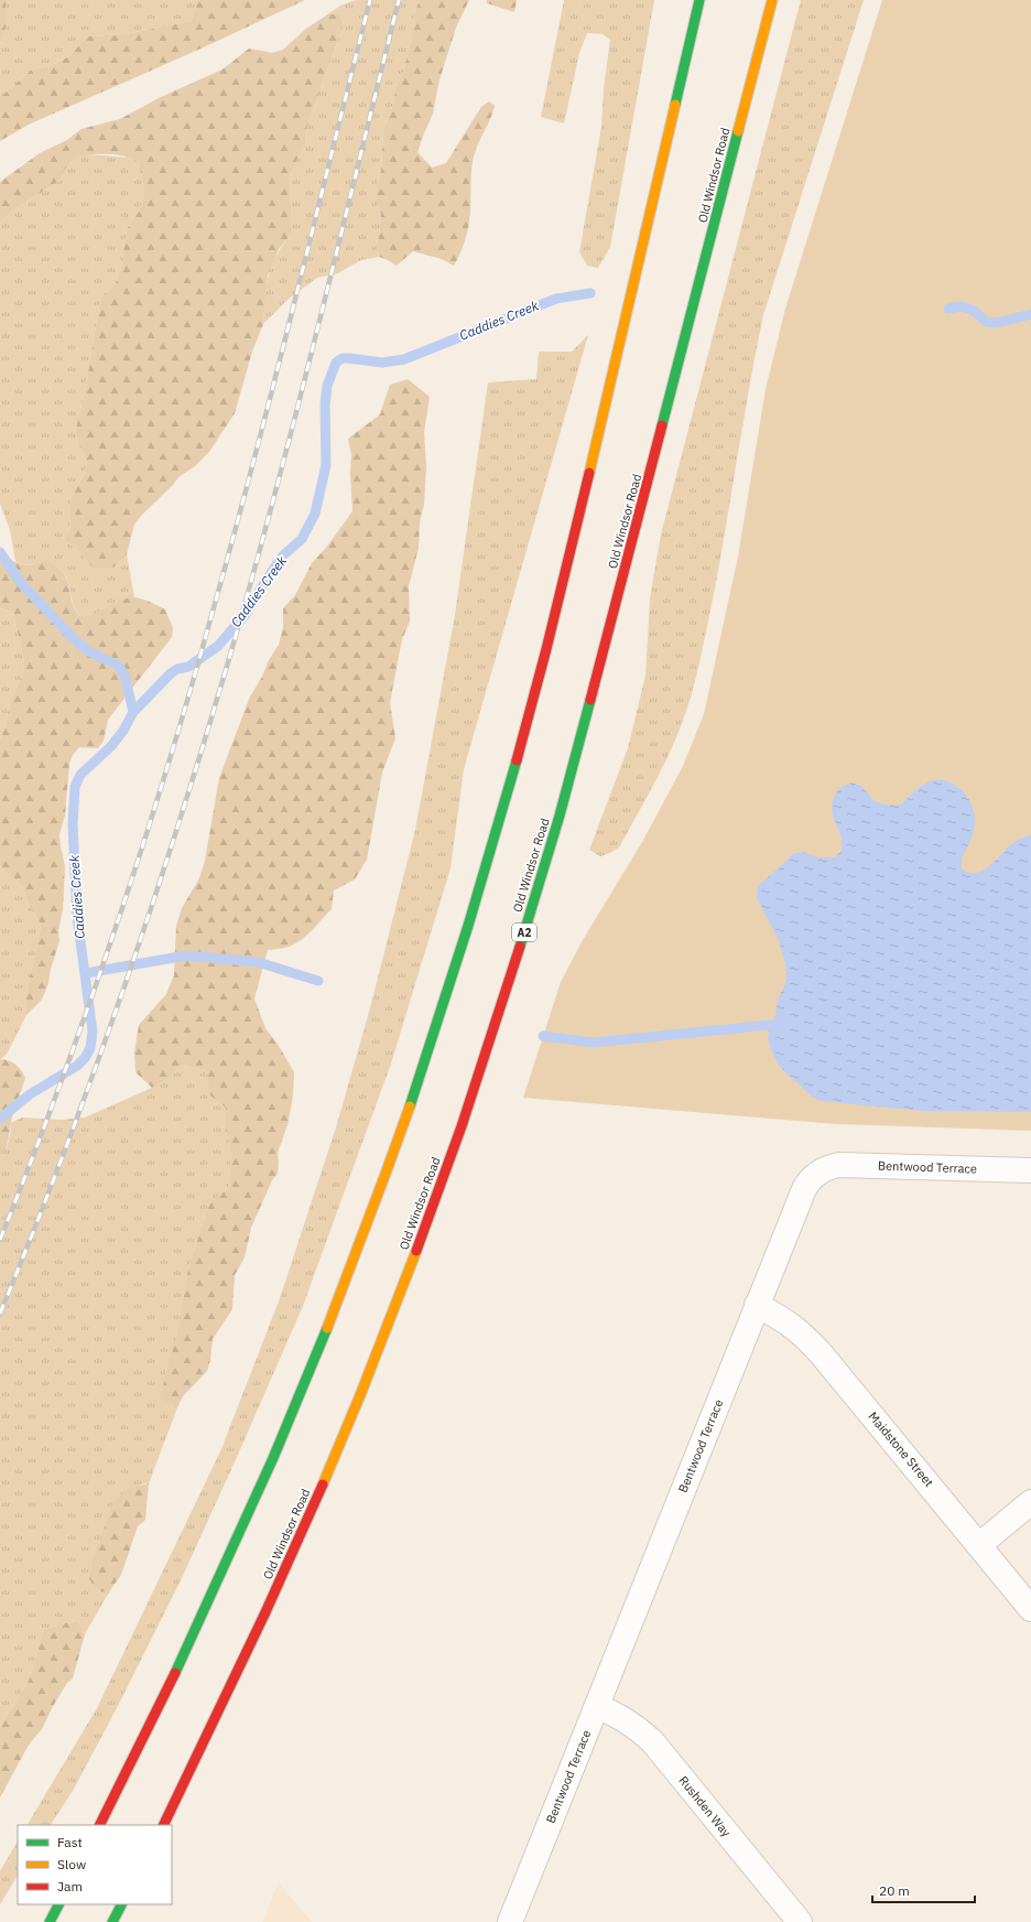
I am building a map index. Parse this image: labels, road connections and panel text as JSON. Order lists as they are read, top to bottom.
{
  "streets": {
    "highway": ["Old Windsor Road", "A2"],
    "street": ["Bentwood Terrace", "Maidstone Street", "Rushden Way"]
  },
  "crossings": [
    ["Bentwood Terrace", "Maidstone Street"],
    ["Bentwood Terrace", "Rushden Way"]
  ],
  "water": ["Caddies Creek"],
  "legend": ["Fast", "Slow", "Jam"],
  "scale_bar": "20 m"
}
